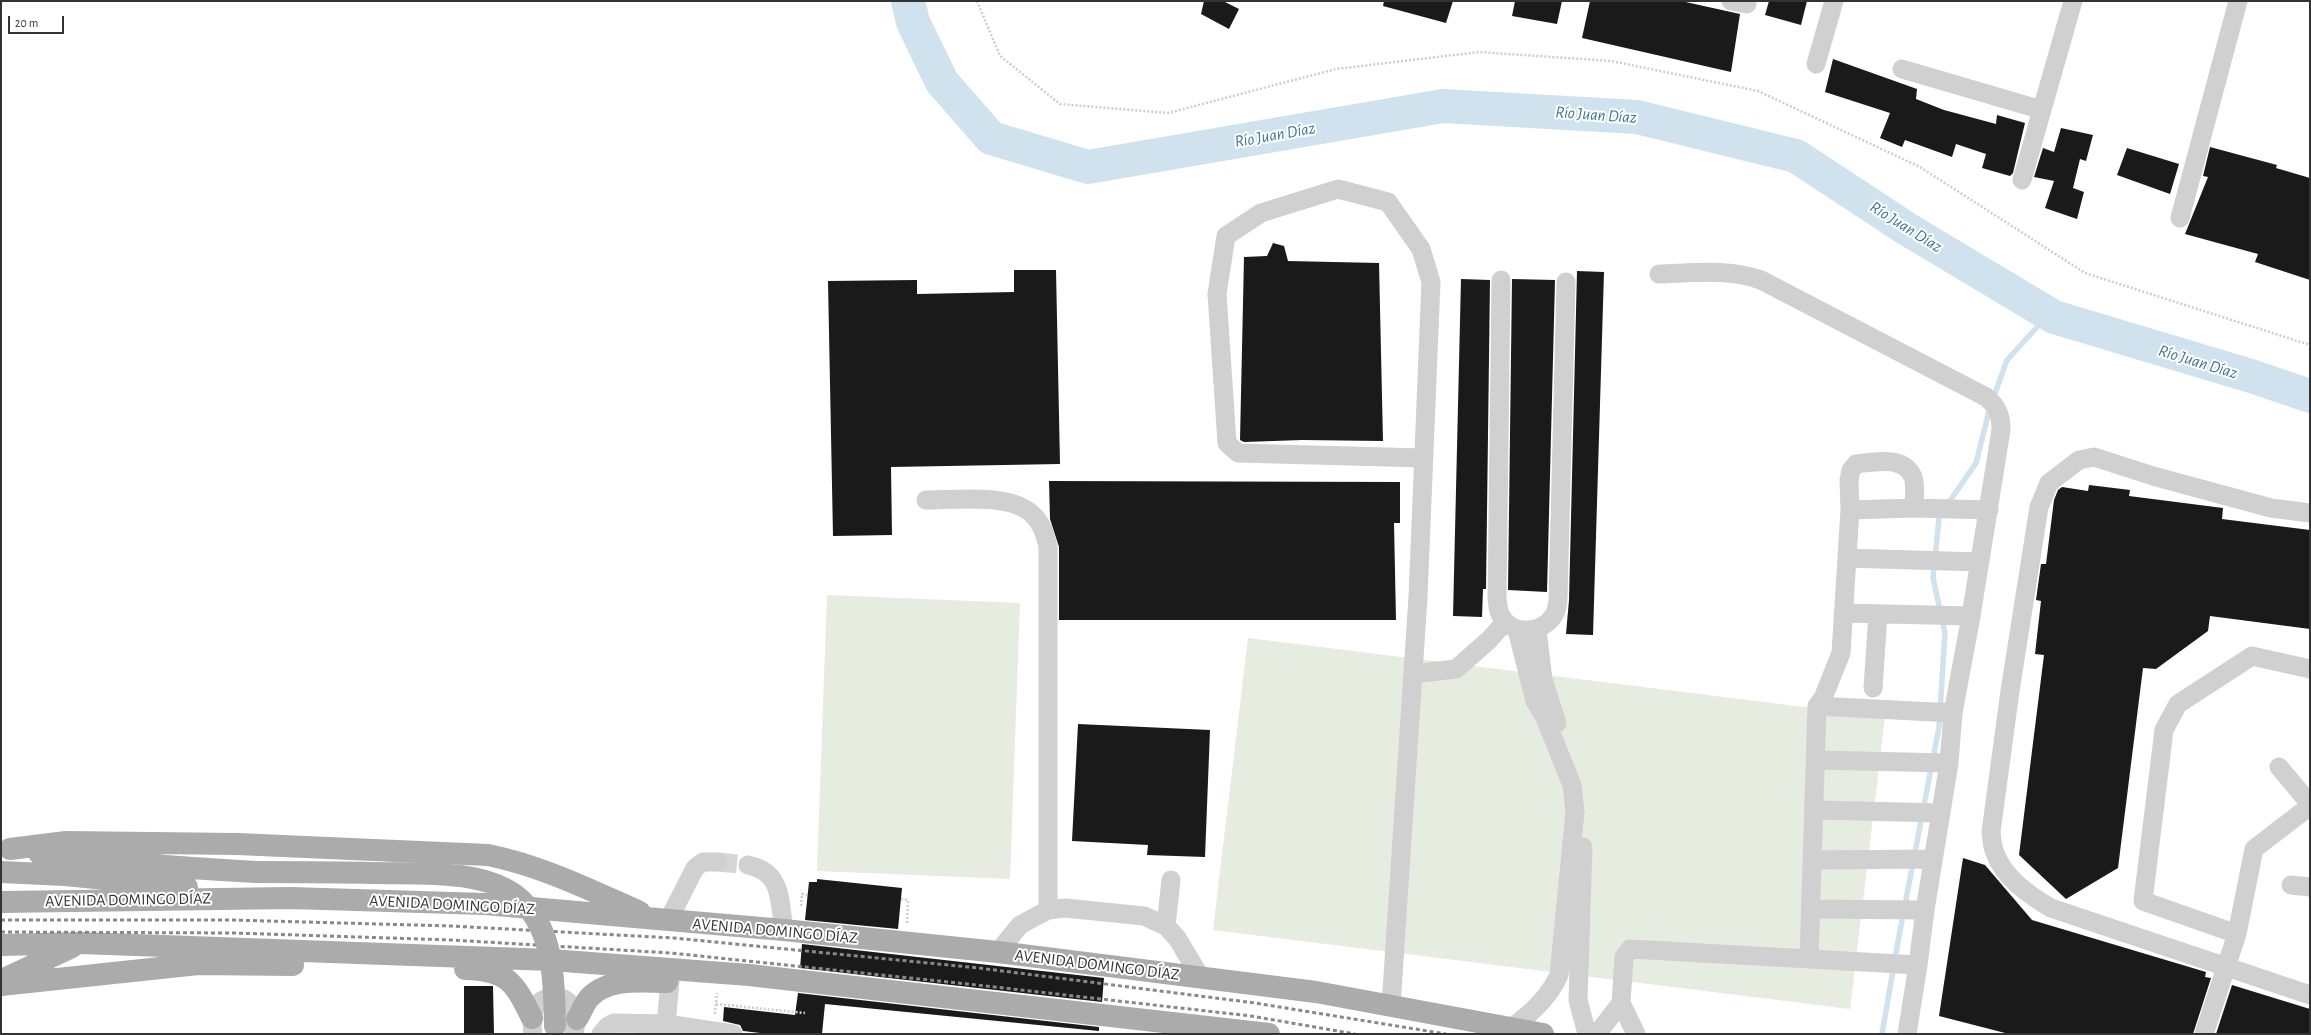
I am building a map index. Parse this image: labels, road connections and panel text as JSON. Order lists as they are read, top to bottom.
{
  "streets": {
    "main road": ["AVENIDA DOMINGO DÍAZ"]
  },
  "water": ["Río Juan Díaz"],
  "scale_bar": "20 m"
}
